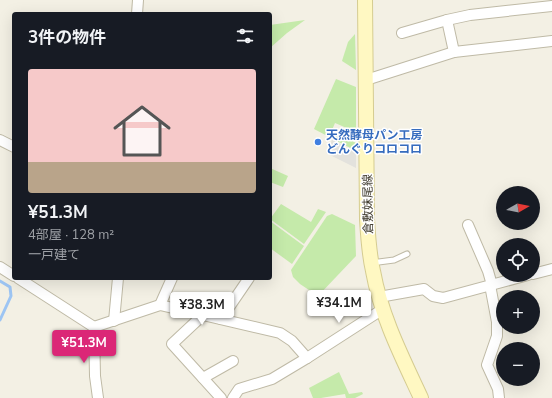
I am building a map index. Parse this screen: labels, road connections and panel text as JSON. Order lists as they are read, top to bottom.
{
  "streets": {
    "main road": ["倉敷妹尾線"]
  },
  "places": ["天然酵母パン工房 どんぐりコロコロ"],
  "north": "right",
  "page": {
    "heading": "3件の物件",
    "list": [
      {
        "name": "¥51.3M",
        "note": "4部屋 · 128 m² · 一戸建て"
      }
    ],
    "map_buttons": ["+", "−"],
    "price": ["¥34.1M", "¥38.3M", "¥51.3M"]
  }
}
